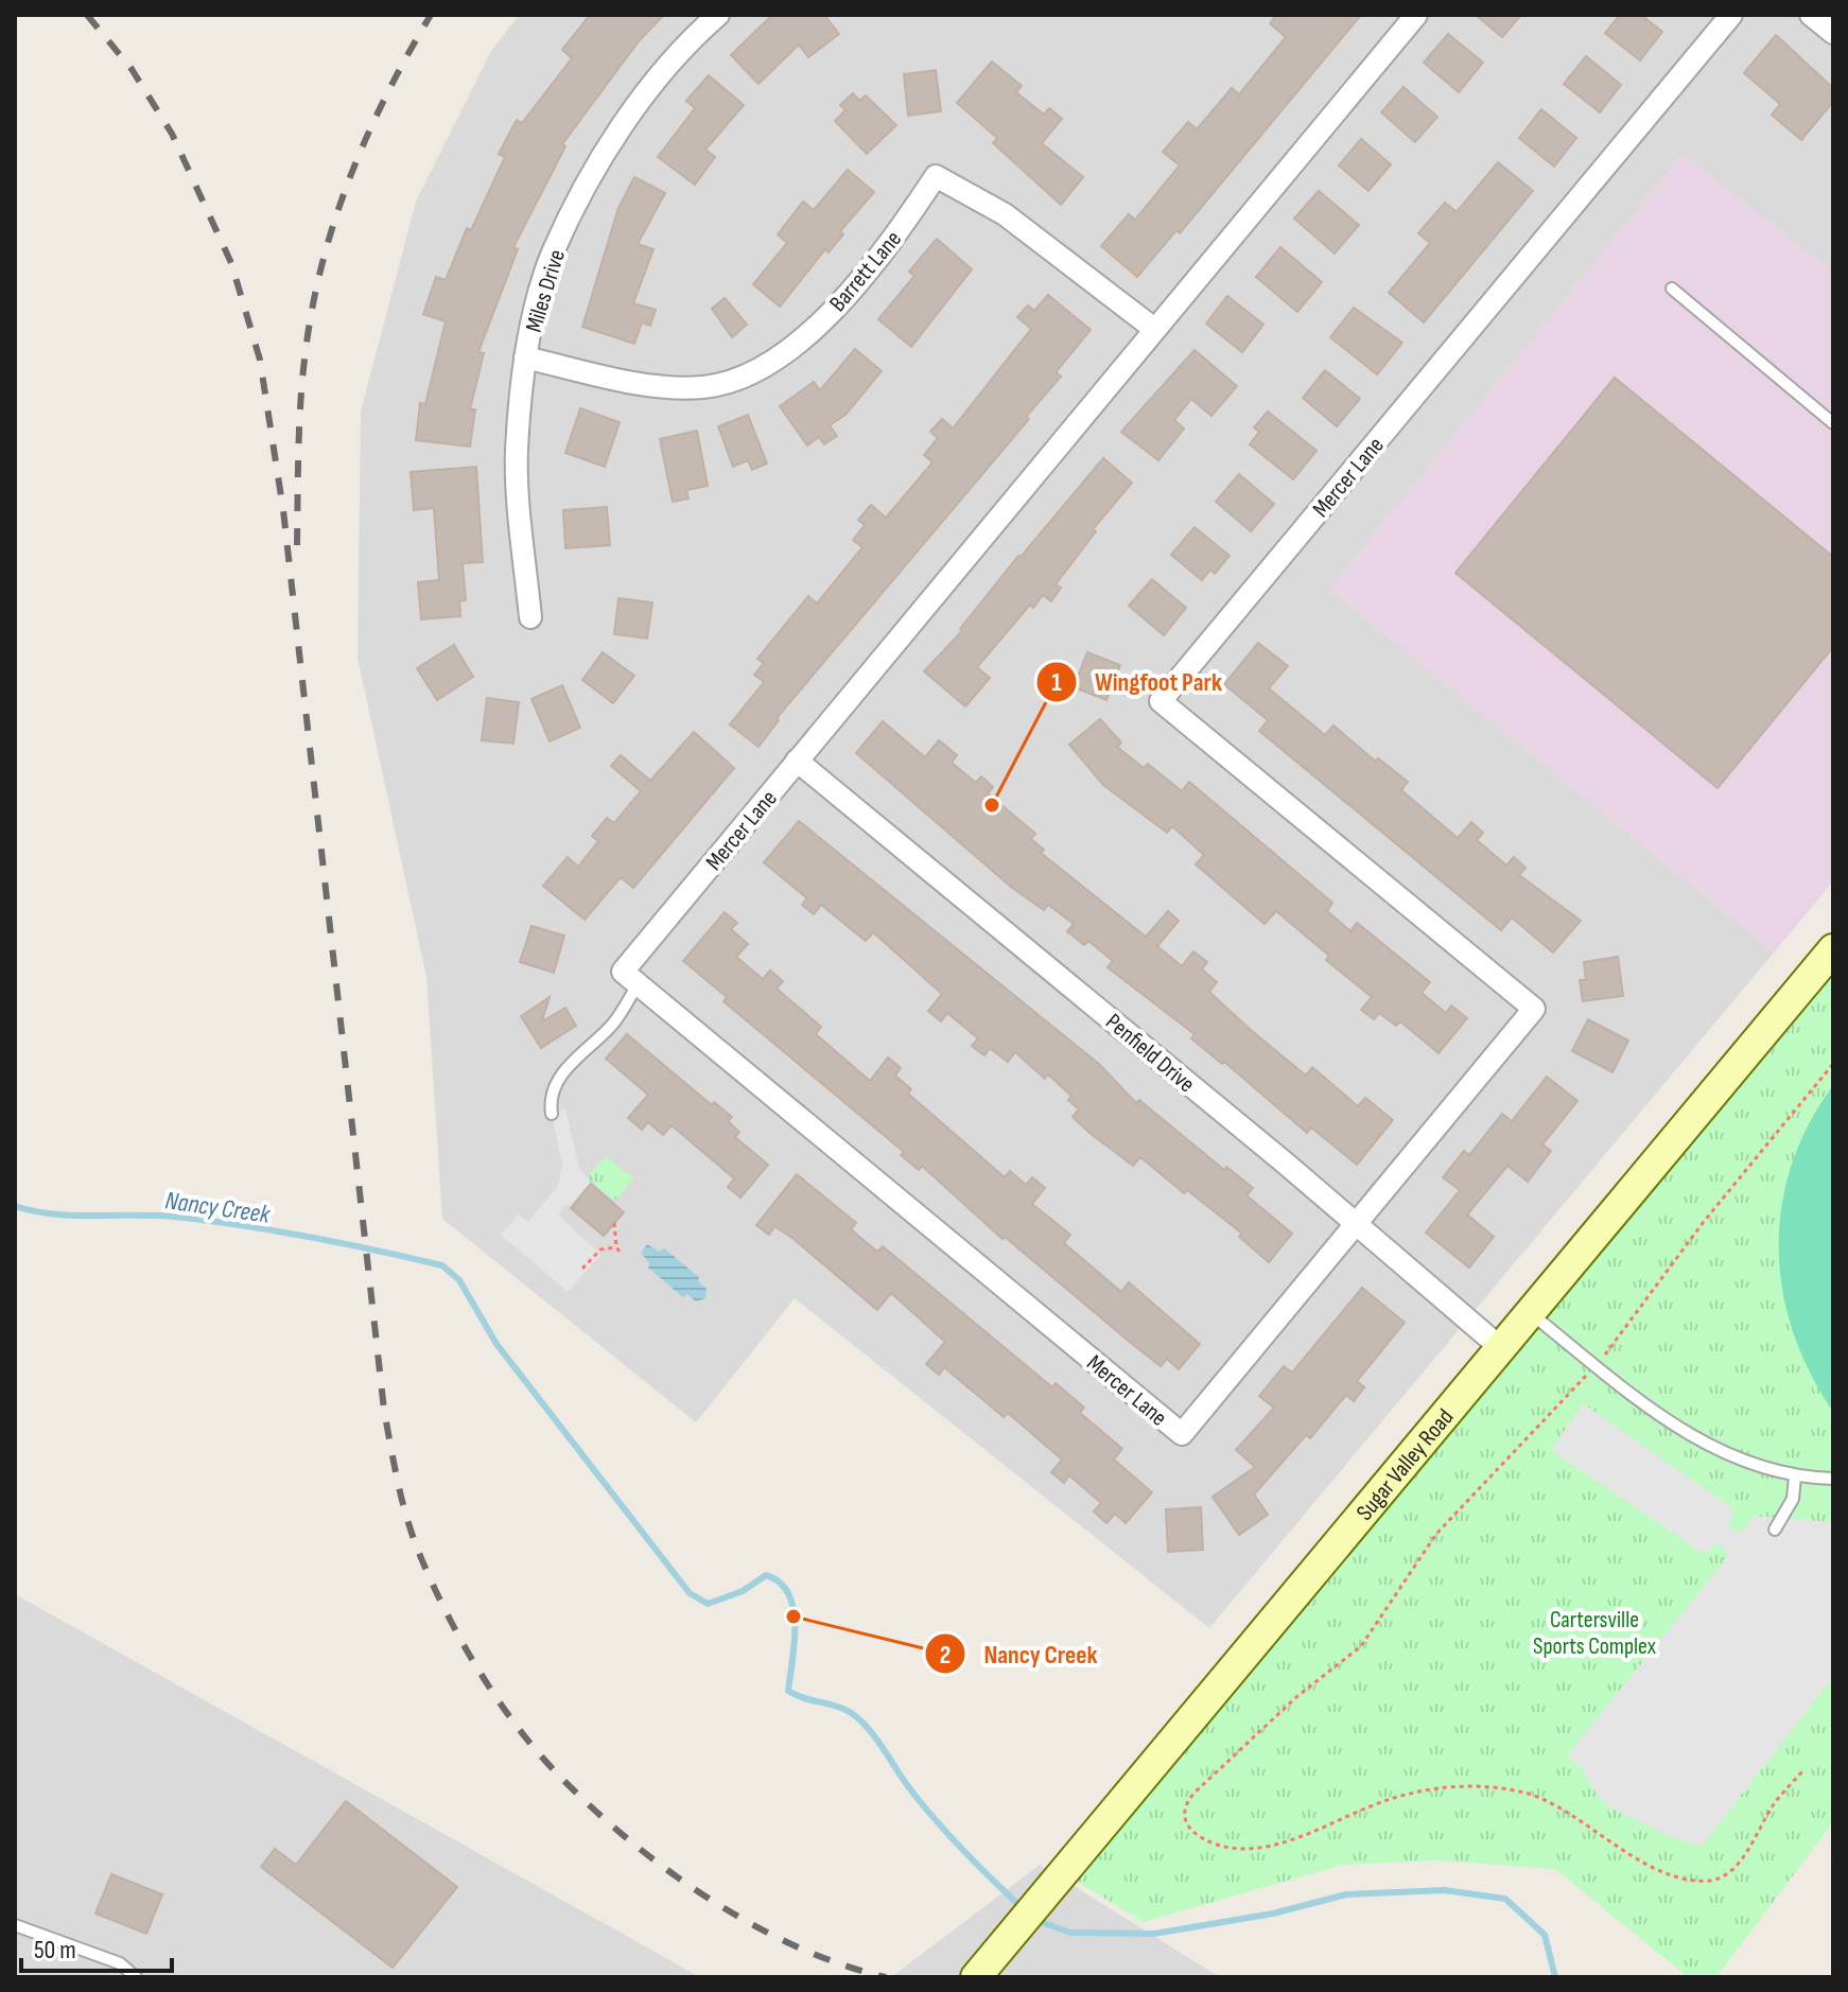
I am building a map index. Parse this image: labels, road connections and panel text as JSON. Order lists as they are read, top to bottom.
{
  "streets": {
    "street": [
      "Barrett Lane",
      "Miles Drive",
      "Mercer Lane",
      "Penfield Drive",
      "Sugar Valley Road"
    ]
  },
  "crossings": [
    ["Barrett Lane", "Miles Drive"],
    ["Barrett Lane", "Mercer Lane"],
    ["Mercer Lane", "Penfield Drive"],
    ["Penfield Drive", "Sugar Valley Road"]
  ],
  "water": ["Nancy Creek"],
  "parks": ["Cartersville Sports Complex"],
  "places": ["Wingfoot Park", "Nancy Creek"],
  "scale_bar": "50 m"
}
